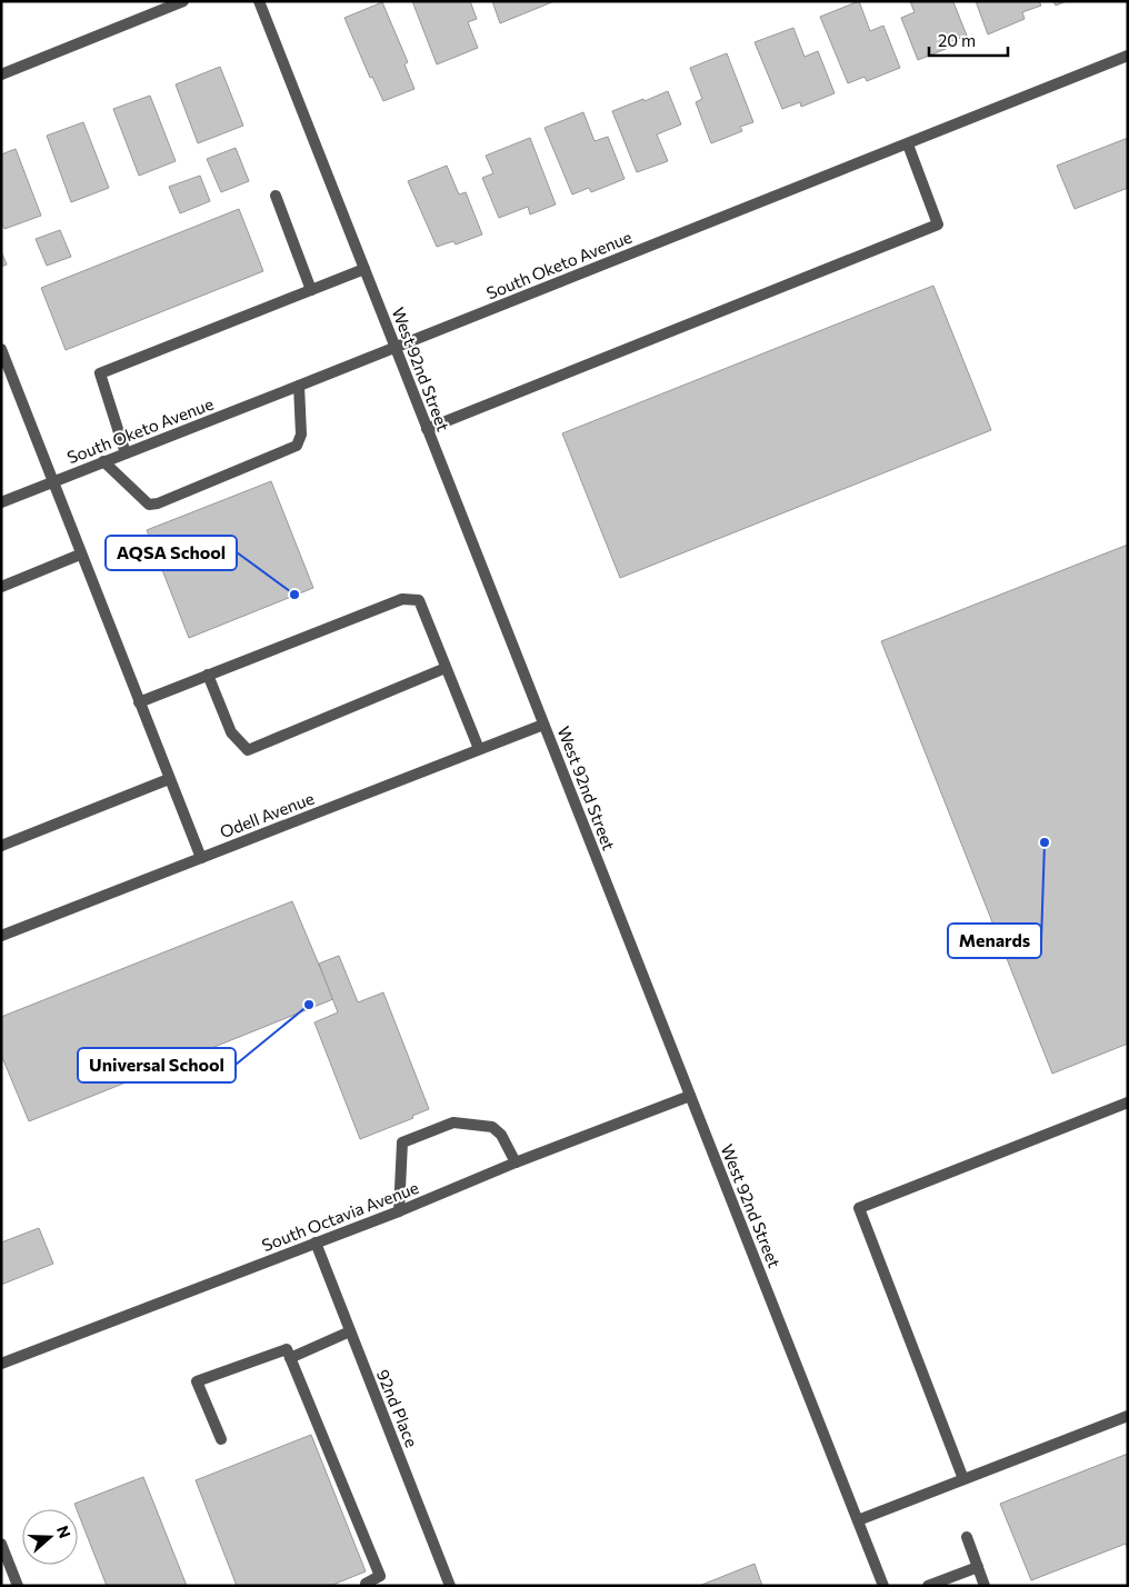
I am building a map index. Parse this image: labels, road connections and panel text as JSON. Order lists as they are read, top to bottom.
{
  "streets": {
    "street": [
      "South Oketo Avenue",
      "West 92nd Street",
      "Odell Avenue",
      "South Octavia Avenue",
      "92nd Place"
    ]
  },
  "crossings": [
    ["South Oketo Avenue", "West 92nd Street"],
    ["West 92nd Street", "Odell Avenue"],
    ["West 92nd Street", "South Octavia Avenue"],
    ["South Octavia Avenue", "92nd Place"]
  ],
  "places": ["AQSA School", "Menards", "Universal School"],
  "scale_bar": "20 m",
  "north": "right"
}
